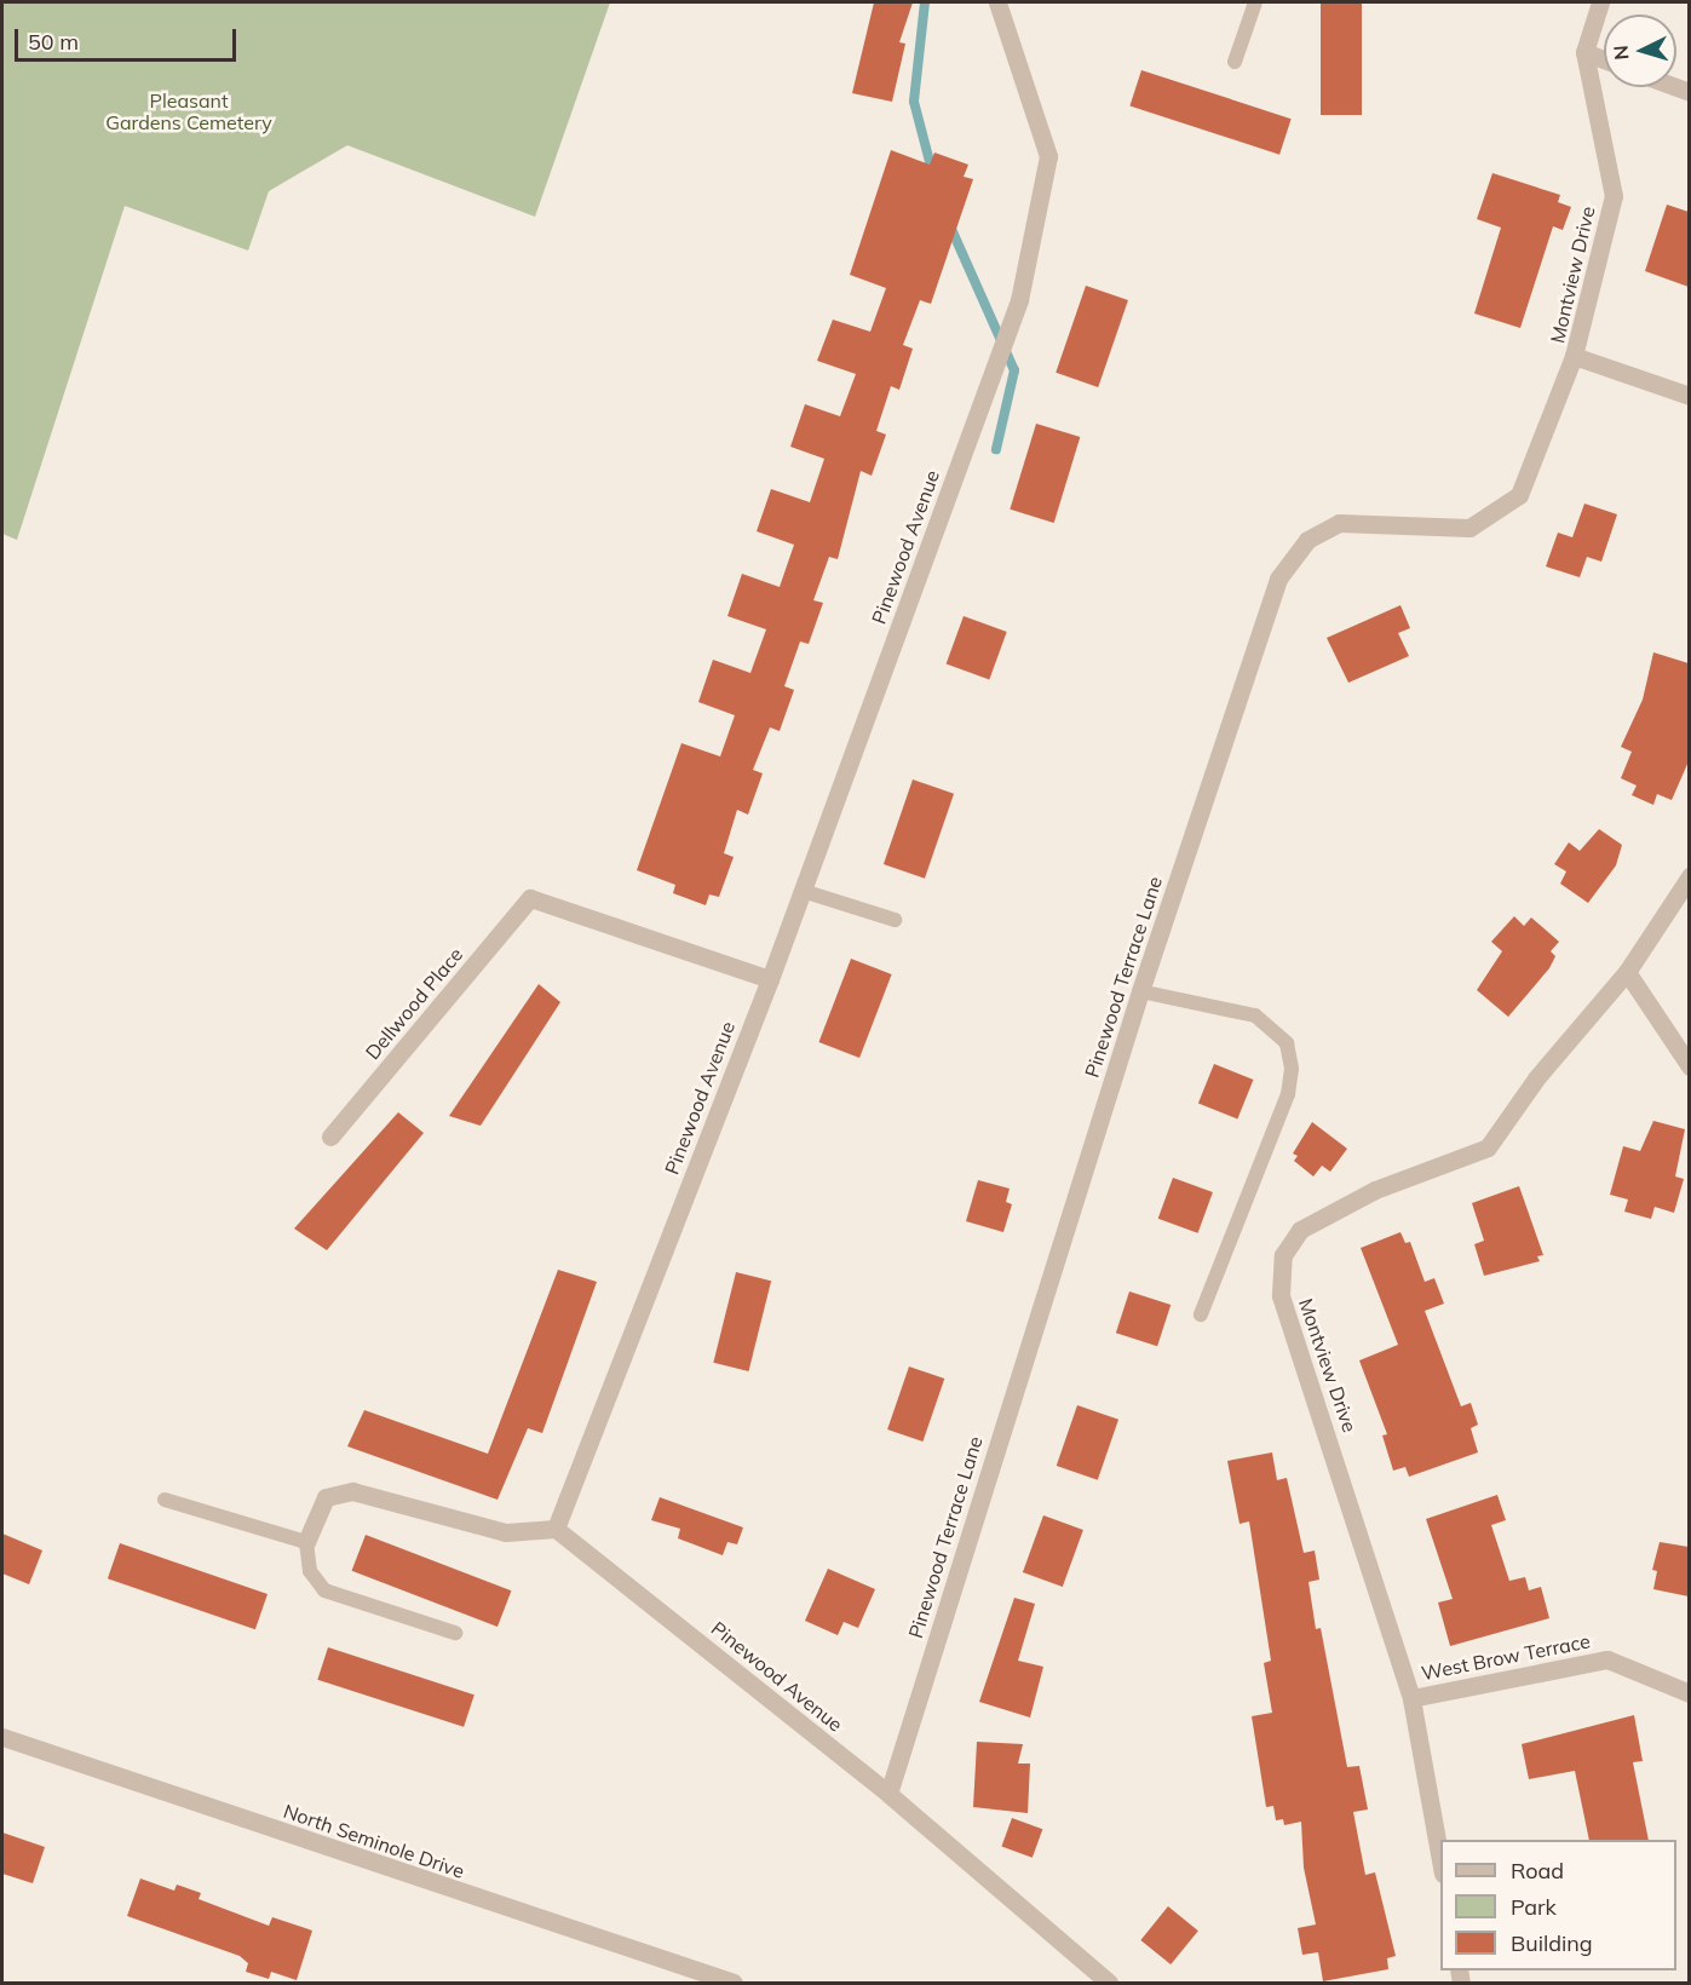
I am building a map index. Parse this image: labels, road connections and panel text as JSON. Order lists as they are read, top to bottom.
{
  "streets": {
    "street": [
      "Montview Drive",
      "Pinewood Avenue",
      "Pinewood Terrace Lane",
      "Dellwood Place",
      "West Brow Terrace",
      "North Seminole Drive"
    ]
  },
  "crossings": [
    ["Montview Drive", "Pinewood Terrace Lane"],
    ["Montview Drive", "West Brow Terrace"],
    ["Pinewood Avenue", "Pinewood Terrace Lane"],
    ["Pinewood Avenue", "Dellwood Place"]
  ],
  "parks": ["Pleasant Gardens Cemetery"],
  "legend": ["Road", "Park", "Building"],
  "scale_bar": "50 m",
  "north": "left"
}
